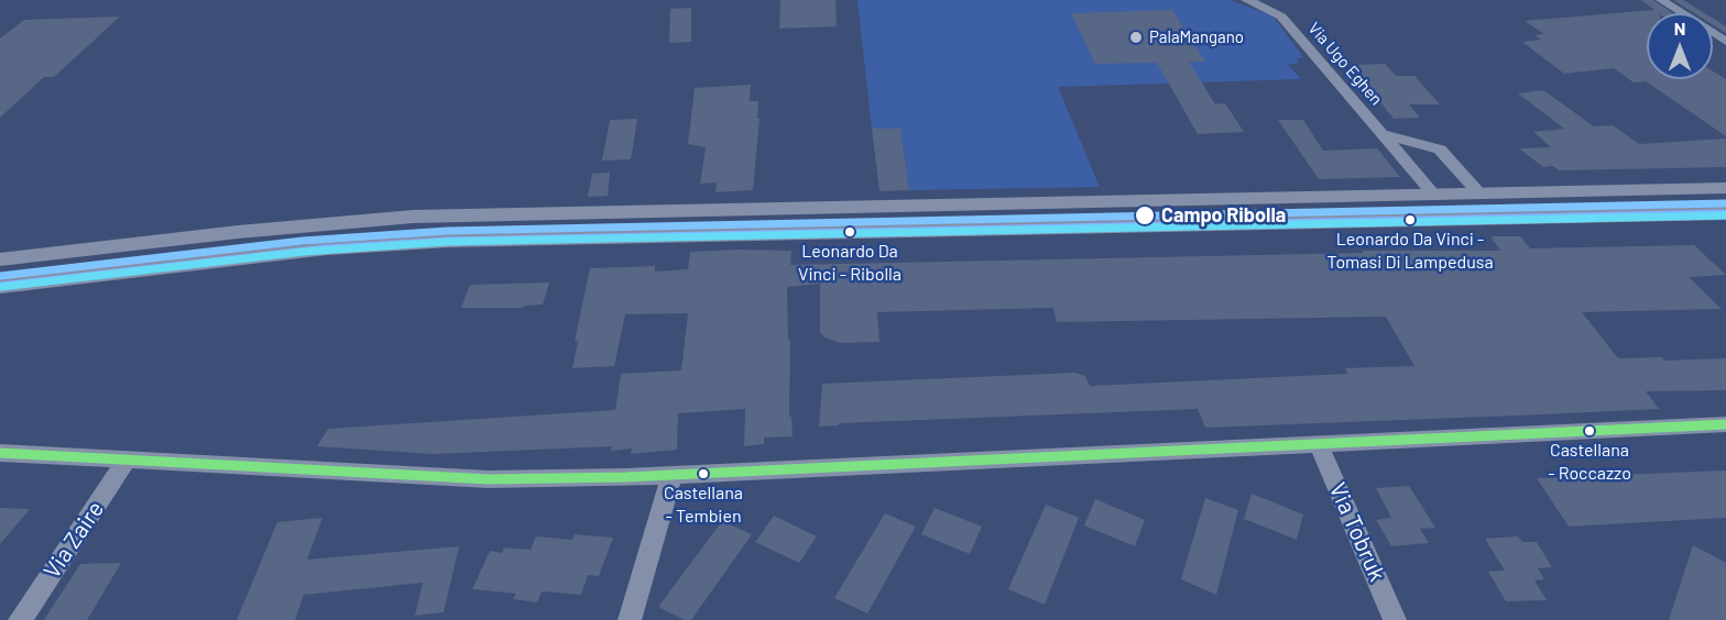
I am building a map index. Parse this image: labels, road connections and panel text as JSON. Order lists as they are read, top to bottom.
{
  "streets": {
    "street": ["Via Ugo Eghen", "Via Tobruk", "Via Zaire"]
  },
  "places": [
    "PalaMangano",
    "Campo Ribolla",
    "Leonardo Da Vinci - Tomasi Di Lampedusa",
    "Leonardo Da Vinci - Ribolla",
    "Castellana - Roccazzo",
    "Castellana - Tembien"
  ],
  "north": "top"
}
